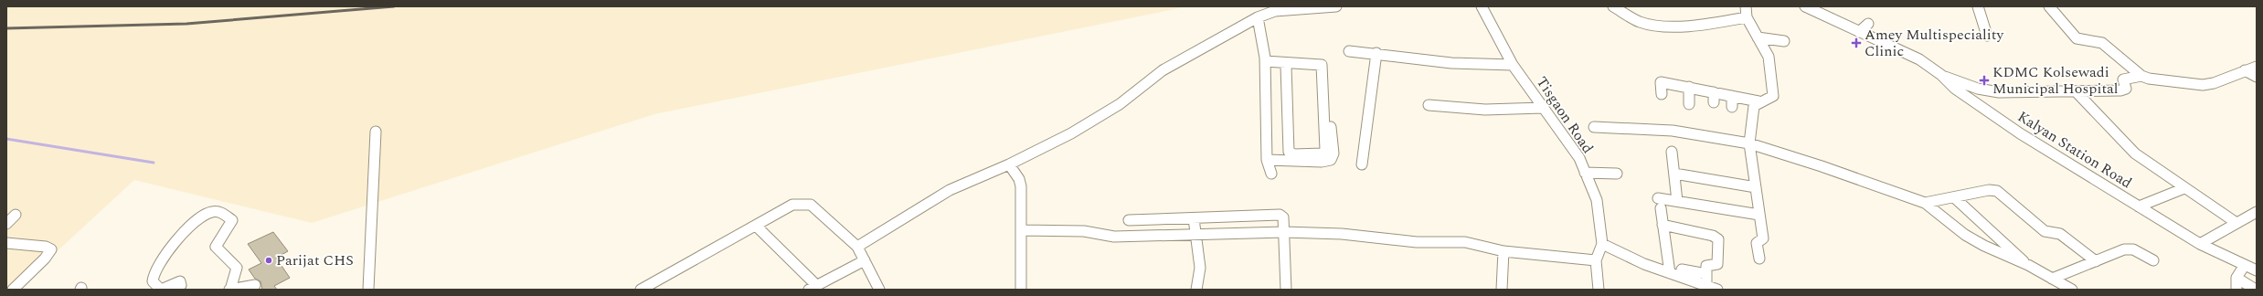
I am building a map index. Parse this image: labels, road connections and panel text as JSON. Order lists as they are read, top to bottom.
{
  "streets": {
    "street": ["Tisgaon Road", "Kalyan Station Road"]
  },
  "places": {
    "health": ["Amey Multispeciality Clinic", "KDMC Kolsewadi Municipal Hospital"],
    "other": ["Parijat CHS"]
  }
}
